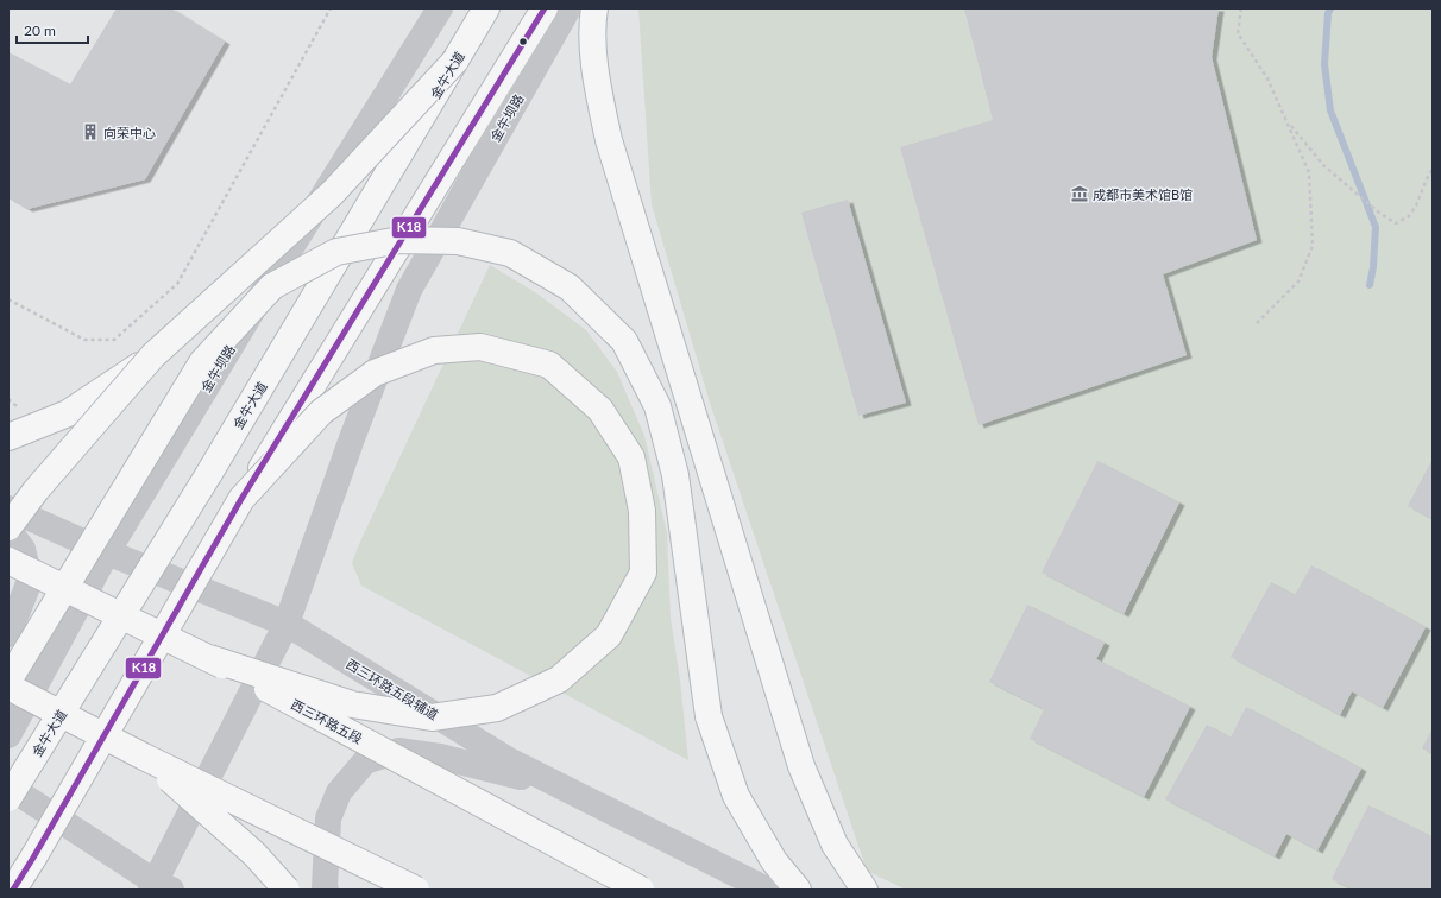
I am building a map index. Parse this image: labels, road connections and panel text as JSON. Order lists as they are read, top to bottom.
{
  "streets": {
    "highway": ["金牛大道", "西三环路五段"],
    "main road": ["金牛坝路", "西三环路五段辅道"]
  },
  "crossings": [
    ["金牛坝路", "西三环路五段辅道"]
  ],
  "places": {
    "building": ["向荣中心"],
    "museum": ["成都市美术馆B馆"]
  },
  "lines": ["transit line K18"],
  "scale_bar": "20 m"
}
